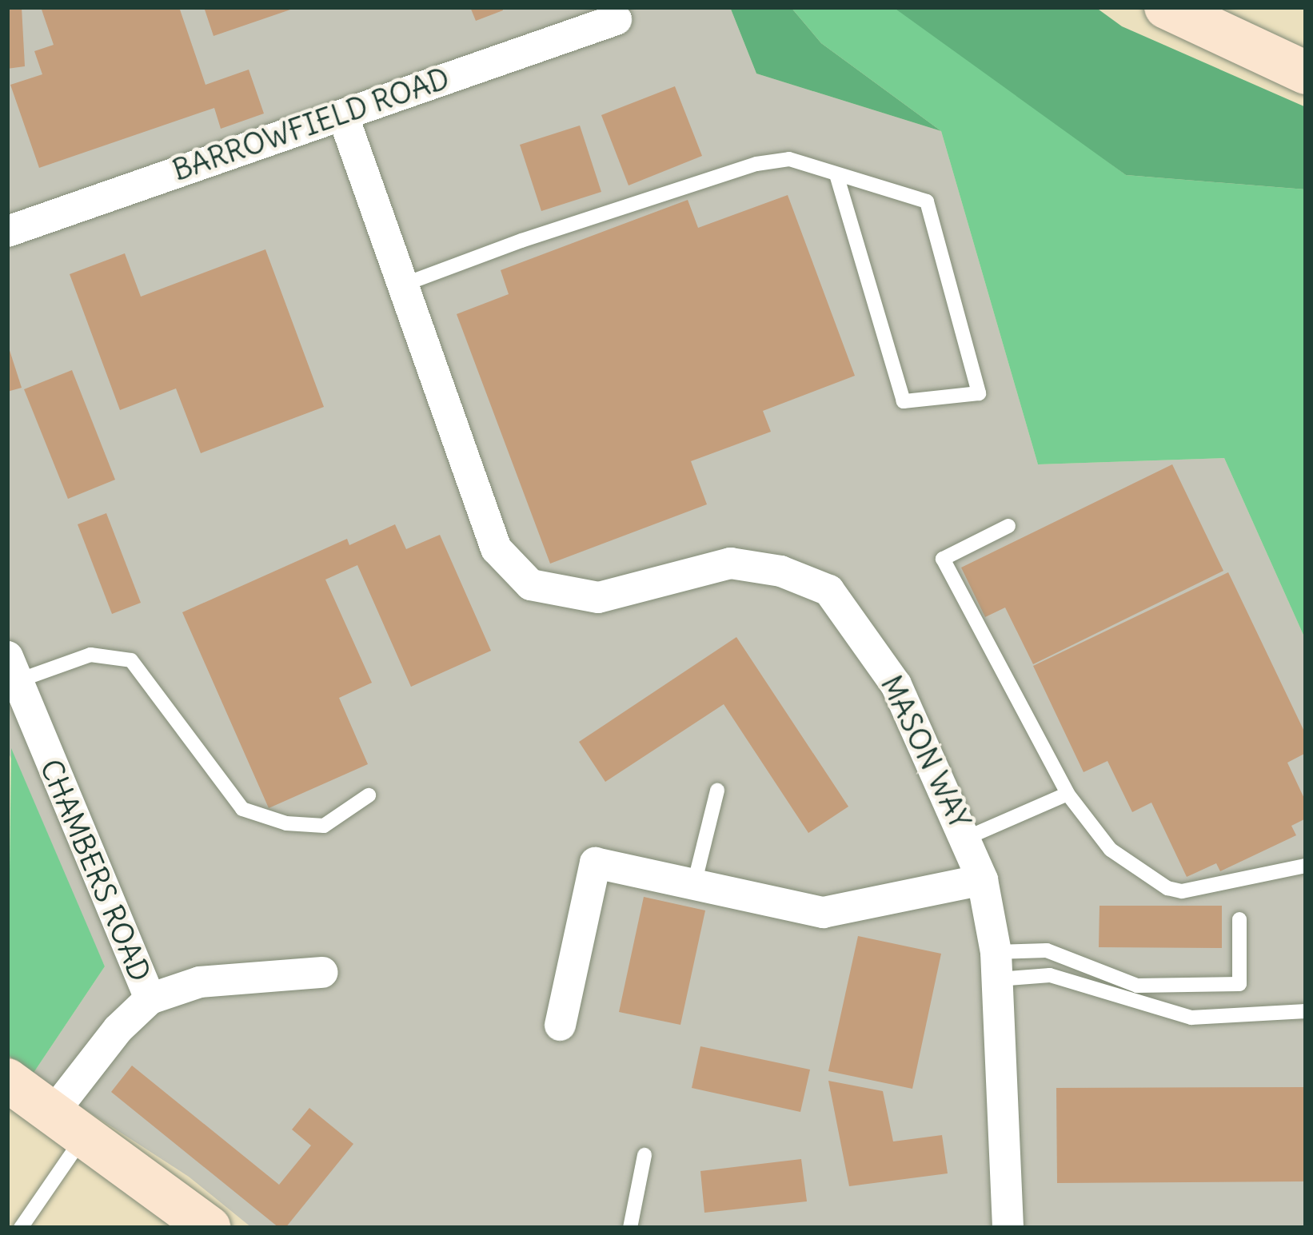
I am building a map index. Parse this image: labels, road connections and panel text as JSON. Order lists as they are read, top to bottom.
{
  "streets": {
    "street": ["BARROWFIELD ROAD", "MASON WAY", "CHAMBERS ROAD"]
  },
  "crossings": [
    ["BARROWFIELD ROAD", "MASON WAY"]
  ]
}
